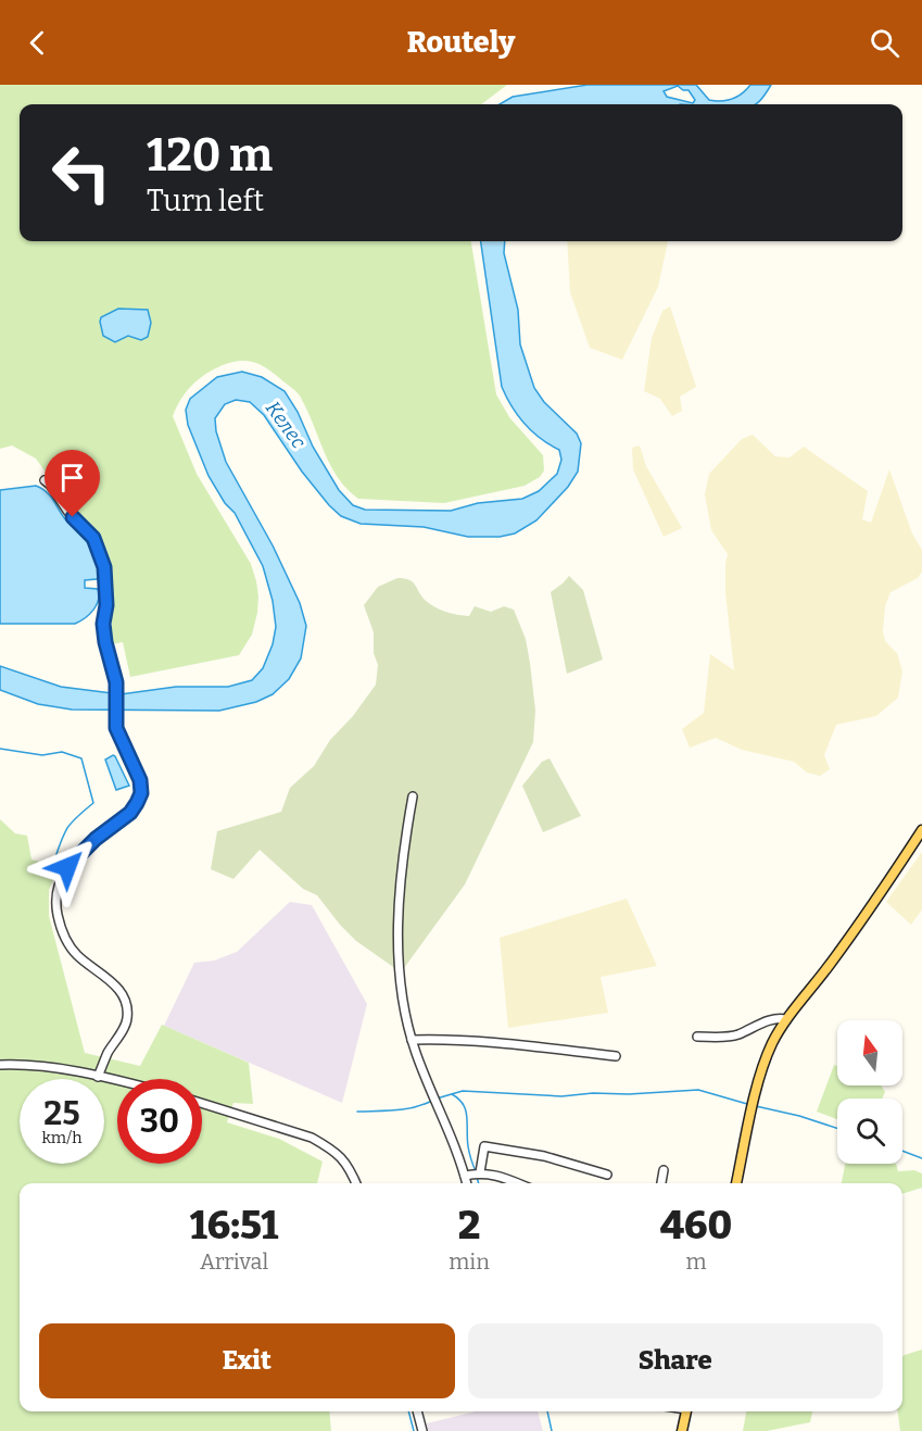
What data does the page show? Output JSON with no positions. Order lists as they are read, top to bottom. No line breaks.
{"water":["Келес"],"north":"top","page":{"header":"Routely","turn":["120 m","Turn left"],"speed":"25 km/h","limit":"30","eta":["16:51","Arrival","2","min","460","m"],"buttons":["Exit","Share"]}}
